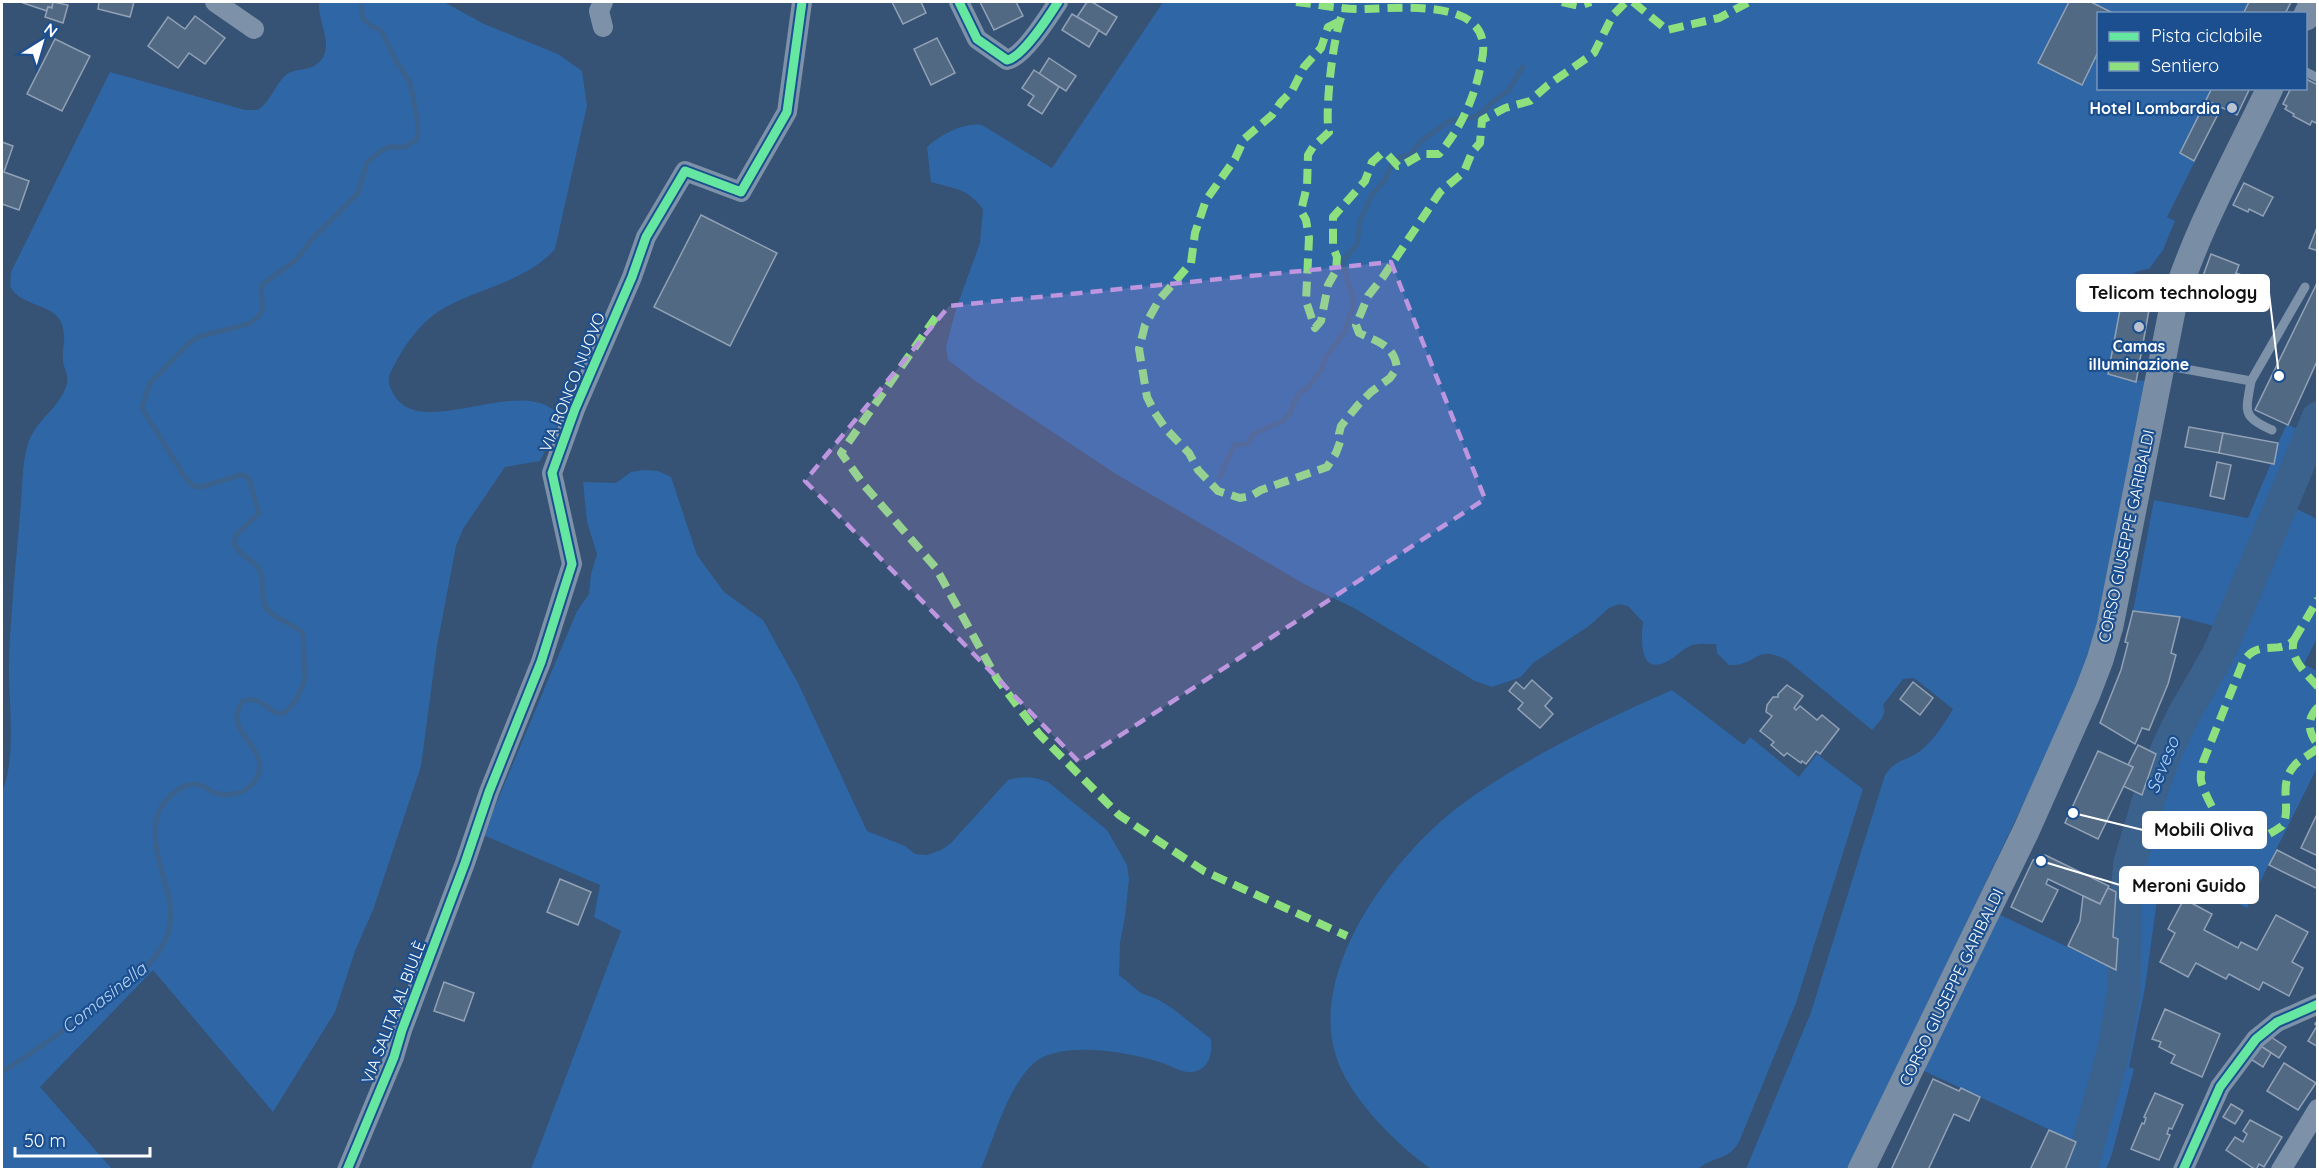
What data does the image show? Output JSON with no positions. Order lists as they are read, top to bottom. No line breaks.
{"streets":{"main road":["CORSO GIUSEPPE GARIBALDI"],"street":["VIA RONCO NUOVO","VIA SALITA AL BIULÈ"]},"crossings":[["VIA RONCO NUOVO","VIA SALITA AL BIULÈ"]],"water":["Seveso","Comasinella"],"places":["Hotel Lombardia","Camas illuminazione","Telicom technology","Mobili Oliva","Meroni Guido"],"legend":["Pista ciclabile","Sentiero"],"scale_bar":"50 m","north":"top right"}
